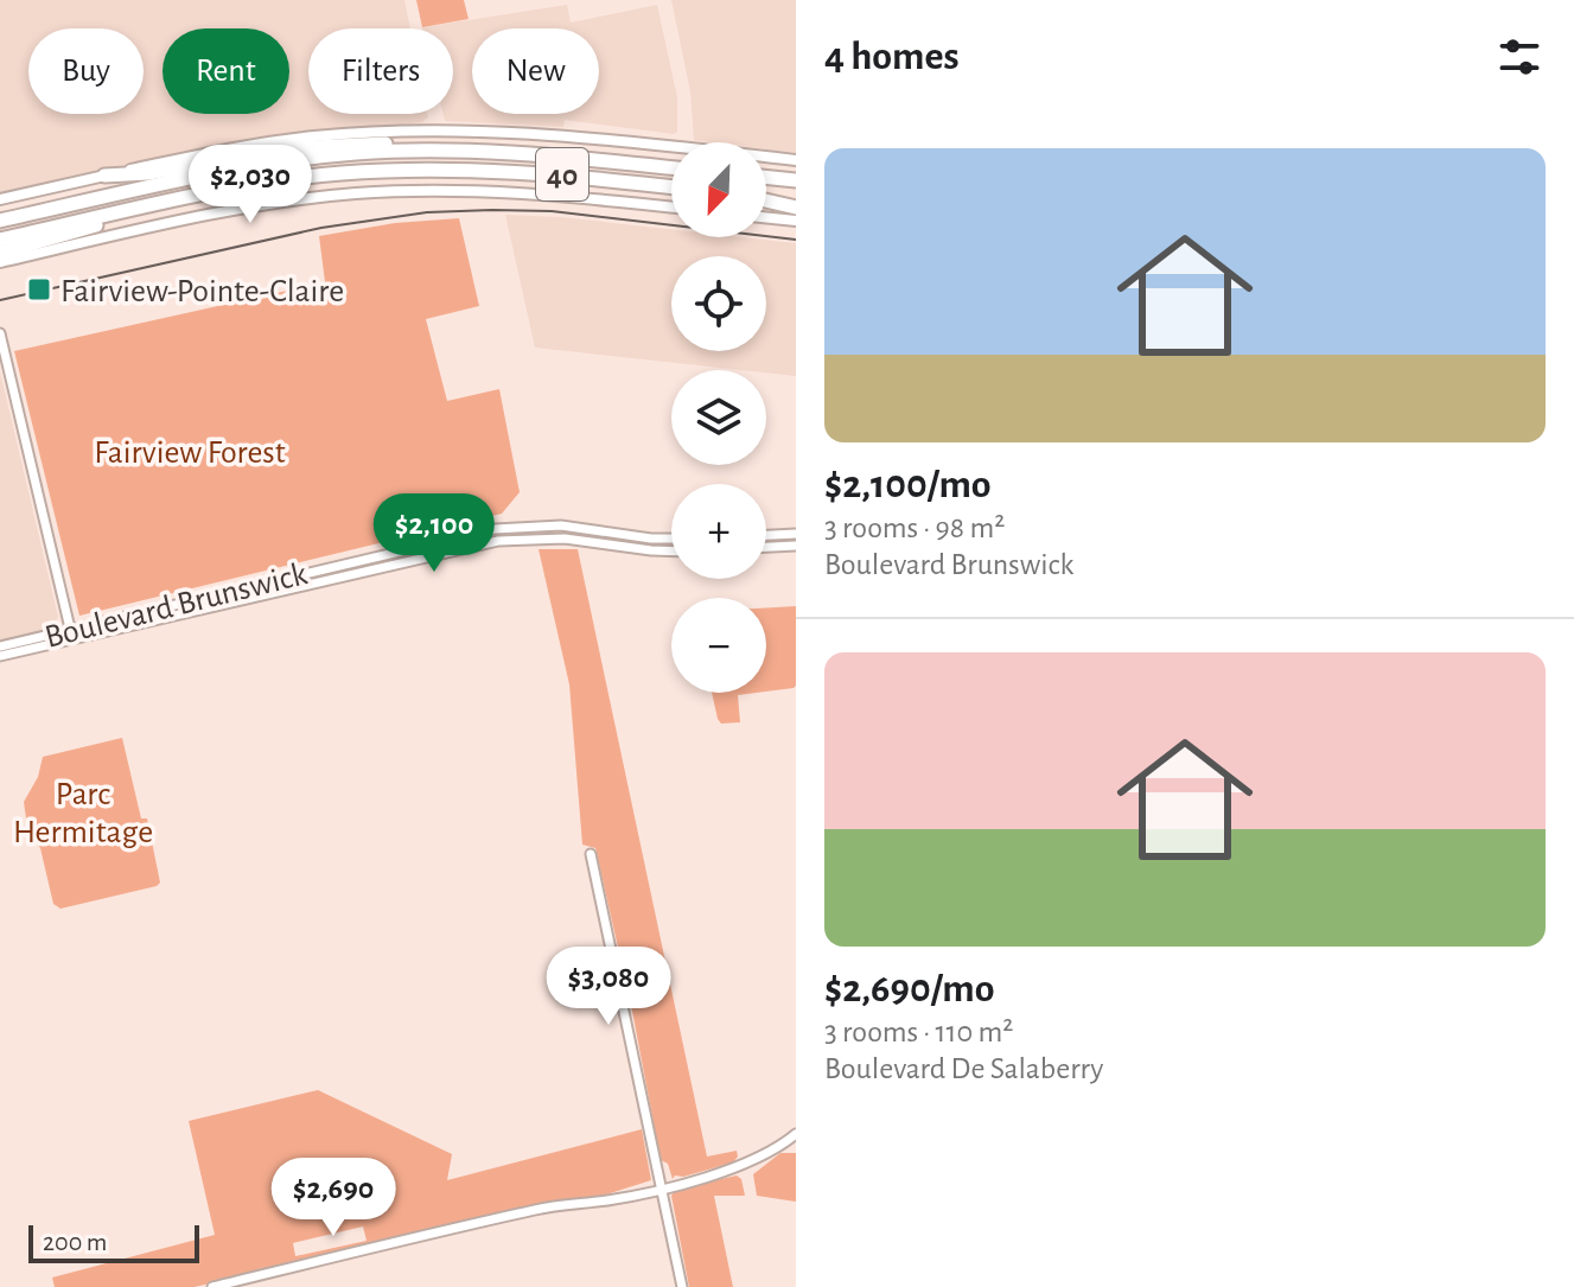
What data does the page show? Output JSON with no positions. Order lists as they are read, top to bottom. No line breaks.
{"streets":{"highway":["40"],"street":["Boulevard Brunswick"]},"parks":["Fairview Forest","Parc Hermitage"],"places":{"transit":["Fairview-Pointe-Claire"]},"scale_bar":"200 m","north":"bottom left","page":{"heading":"4 homes","chip":["Buy","Rent","Filters","New"],"list":[{"name":"$2,100/mo","note":"3 rooms · 98 m² · Boulevard Brunswick"},{"name":"$2,690/mo","note":"3 rooms · 110 m² · Boulevard De Salaberry"}],"map_buttons":["+","−"],"price":["$2,030","$2,100","$3,080","$2,690"],"scale":"200 m"}}
